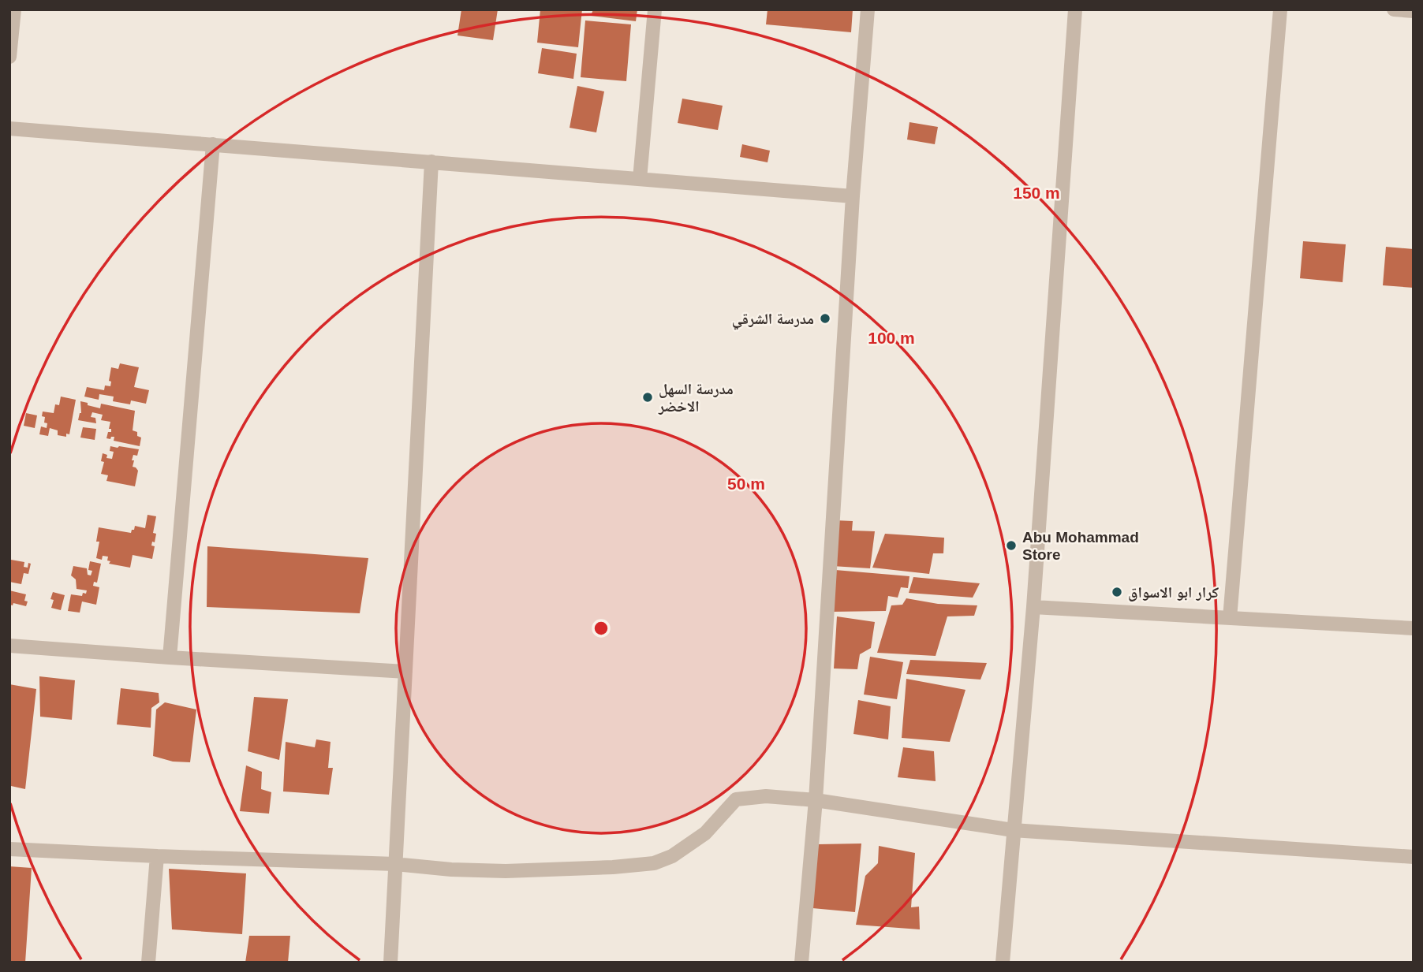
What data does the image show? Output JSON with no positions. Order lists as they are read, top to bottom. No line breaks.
{"places":["مدرسة الشرقي","مدرسة السهل الاخضر","Abu Mohammad Store","كرار ابو الاسواق"],"rings":["150 m","100 m","50 m"]}
